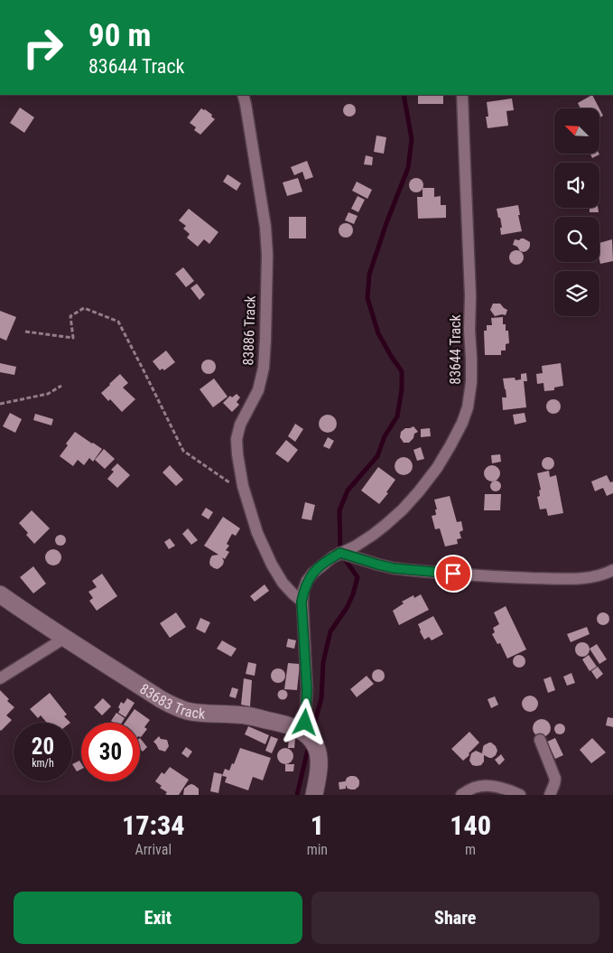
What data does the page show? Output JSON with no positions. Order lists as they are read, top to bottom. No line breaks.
{"streets":{"street":["83886 Track","83644 Track","83683 Track"]},"crossings":[["83886 Track","83644 Track"],["83644 Track","83683 Track"]],"north":"top left","page":{"turn":["90 m","83644 Track"],"speed":"20 km/h","limit":"30","eta":["17:34","Arrival","1","min","140","m"],"buttons":["Exit","Share"]}}
